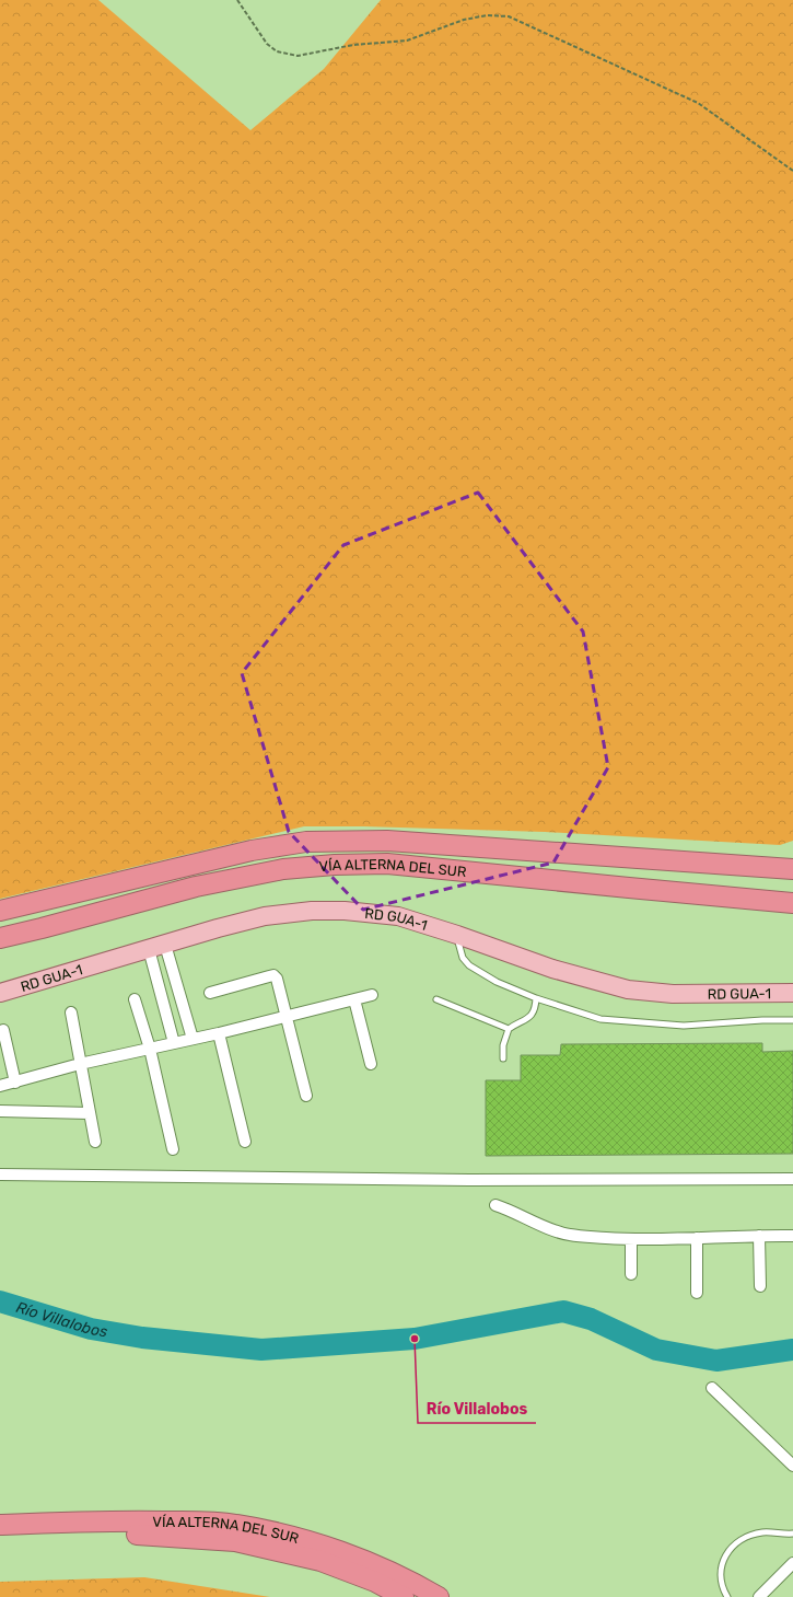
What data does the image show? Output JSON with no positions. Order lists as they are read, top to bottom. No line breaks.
{"streets":{"highway":["VÍA ALTERNA DEL SUR"],"main road":["RD GUA-1"]},"water":["Río Villalobos"],"places":["Río Villalobos"]}
